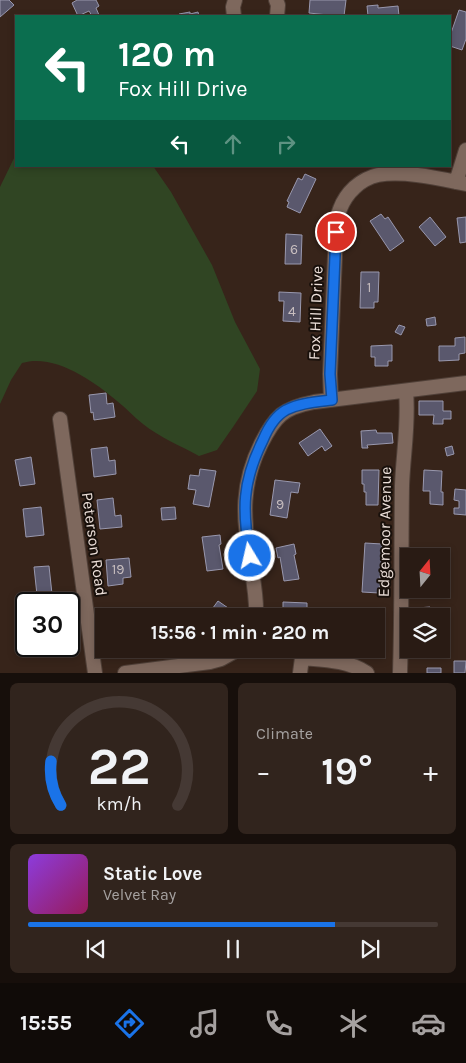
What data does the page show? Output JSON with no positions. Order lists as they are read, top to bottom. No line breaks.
{"streets":{"street":["Fox Hill Drive","Edgemoor Avenue","Peterson Road"]},"house_numbers":["6","1","4","9","19"],"north":"top","page":{"turn":["120 m","Fox Hill Drive"],"limit":"30","trip":"15:56 · 1 min · 220 m","tile":"Climate","heat":["−","19°","+"],"song":["Static Love","Velvet Ray"],"tabs":"15:55","gauge":["22","km/h"]}}
